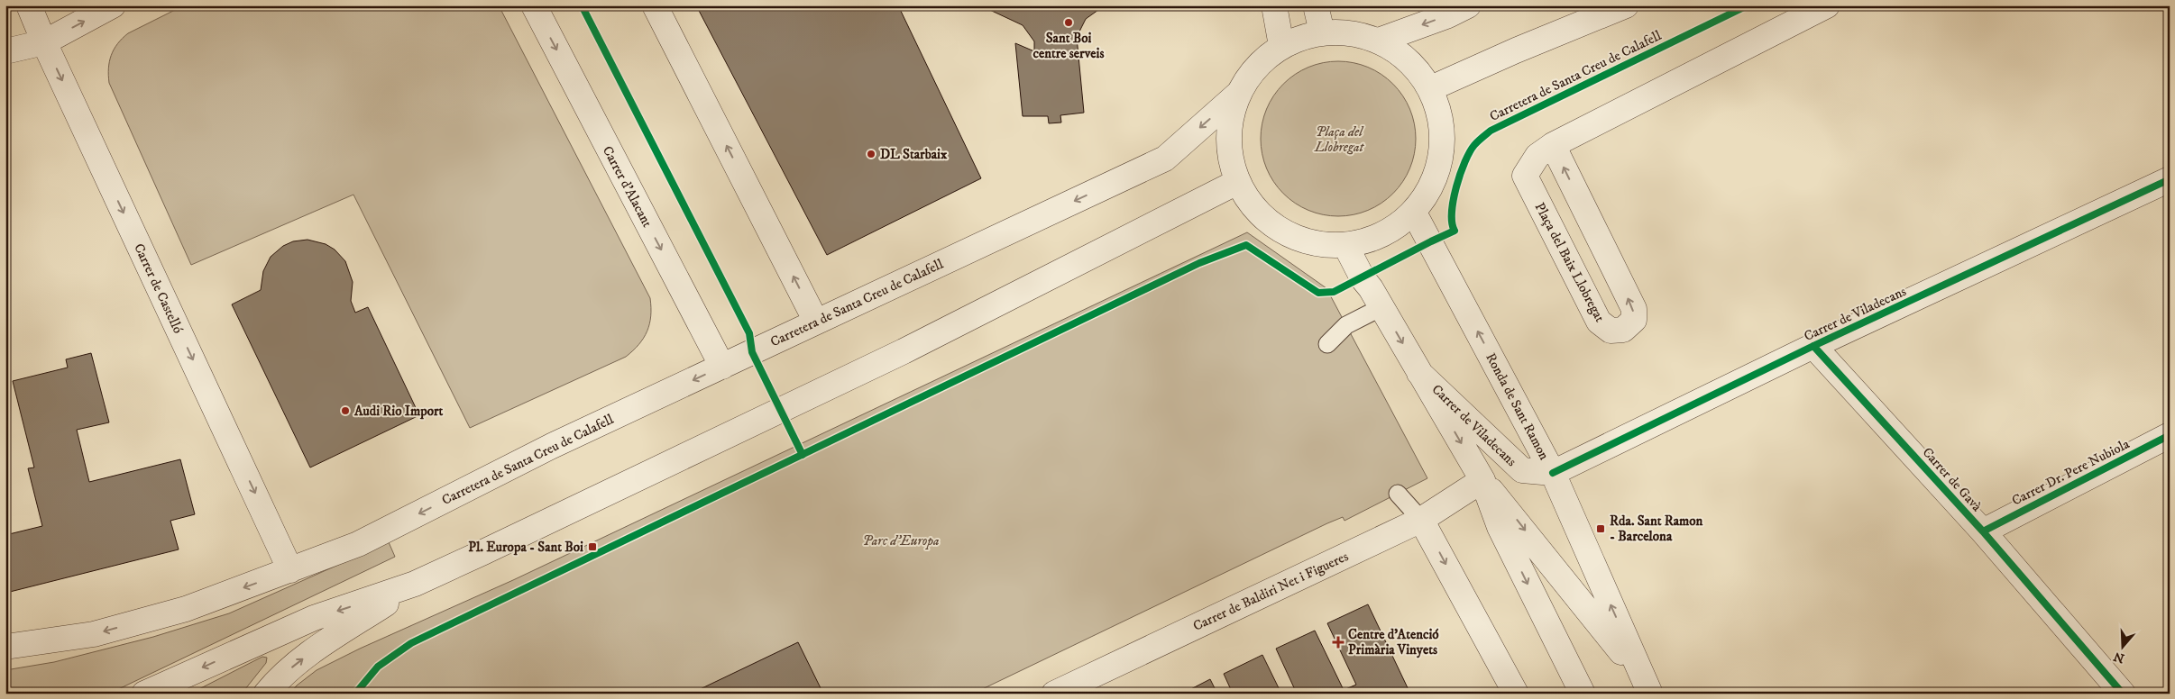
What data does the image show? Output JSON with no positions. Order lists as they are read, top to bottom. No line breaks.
{"streets":{"street":["Carretera de Santa Creu de Calafell","Carrer d'Alacant","Plaça del Baix Llobregat","Carrer de Castelló","Carrer de Viladecans","Ronda de Sant Ramon","Carrer Dr. Pere Nubiola","Carrer de Gavà","Carrer de Baldiri Net i Figueres"]},"crossings":[["Carretera de Santa Creu de Calafell","Carrer d'Alacant"],["Carretera de Santa Creu de Calafell","Carrer de Castelló"],["Carrer de Viladecans","Ronda de Sant Ramon"],["Carrer de Viladecans","Carrer de Gavà"],["Ronda de Sant Ramon","Carrer de Baldiri Net i Figueres"],["Carrer Dr. Pere Nubiola","Carrer de Gavà"]],"one_way":["Carrer de Castelló"],"parks":["Plaça del Llobregat","Parc d'Europa"],"places":{"other":["Sant Boi centre serveis","DL Starbaix","Audi Rio Import"],"transit":["Rda. Sant Ramon - Barcelona","Pl. Europa - Sant Boi"],"health":["Centre d'Atenció Primària Vinyets"]},"north":"bottom"}
